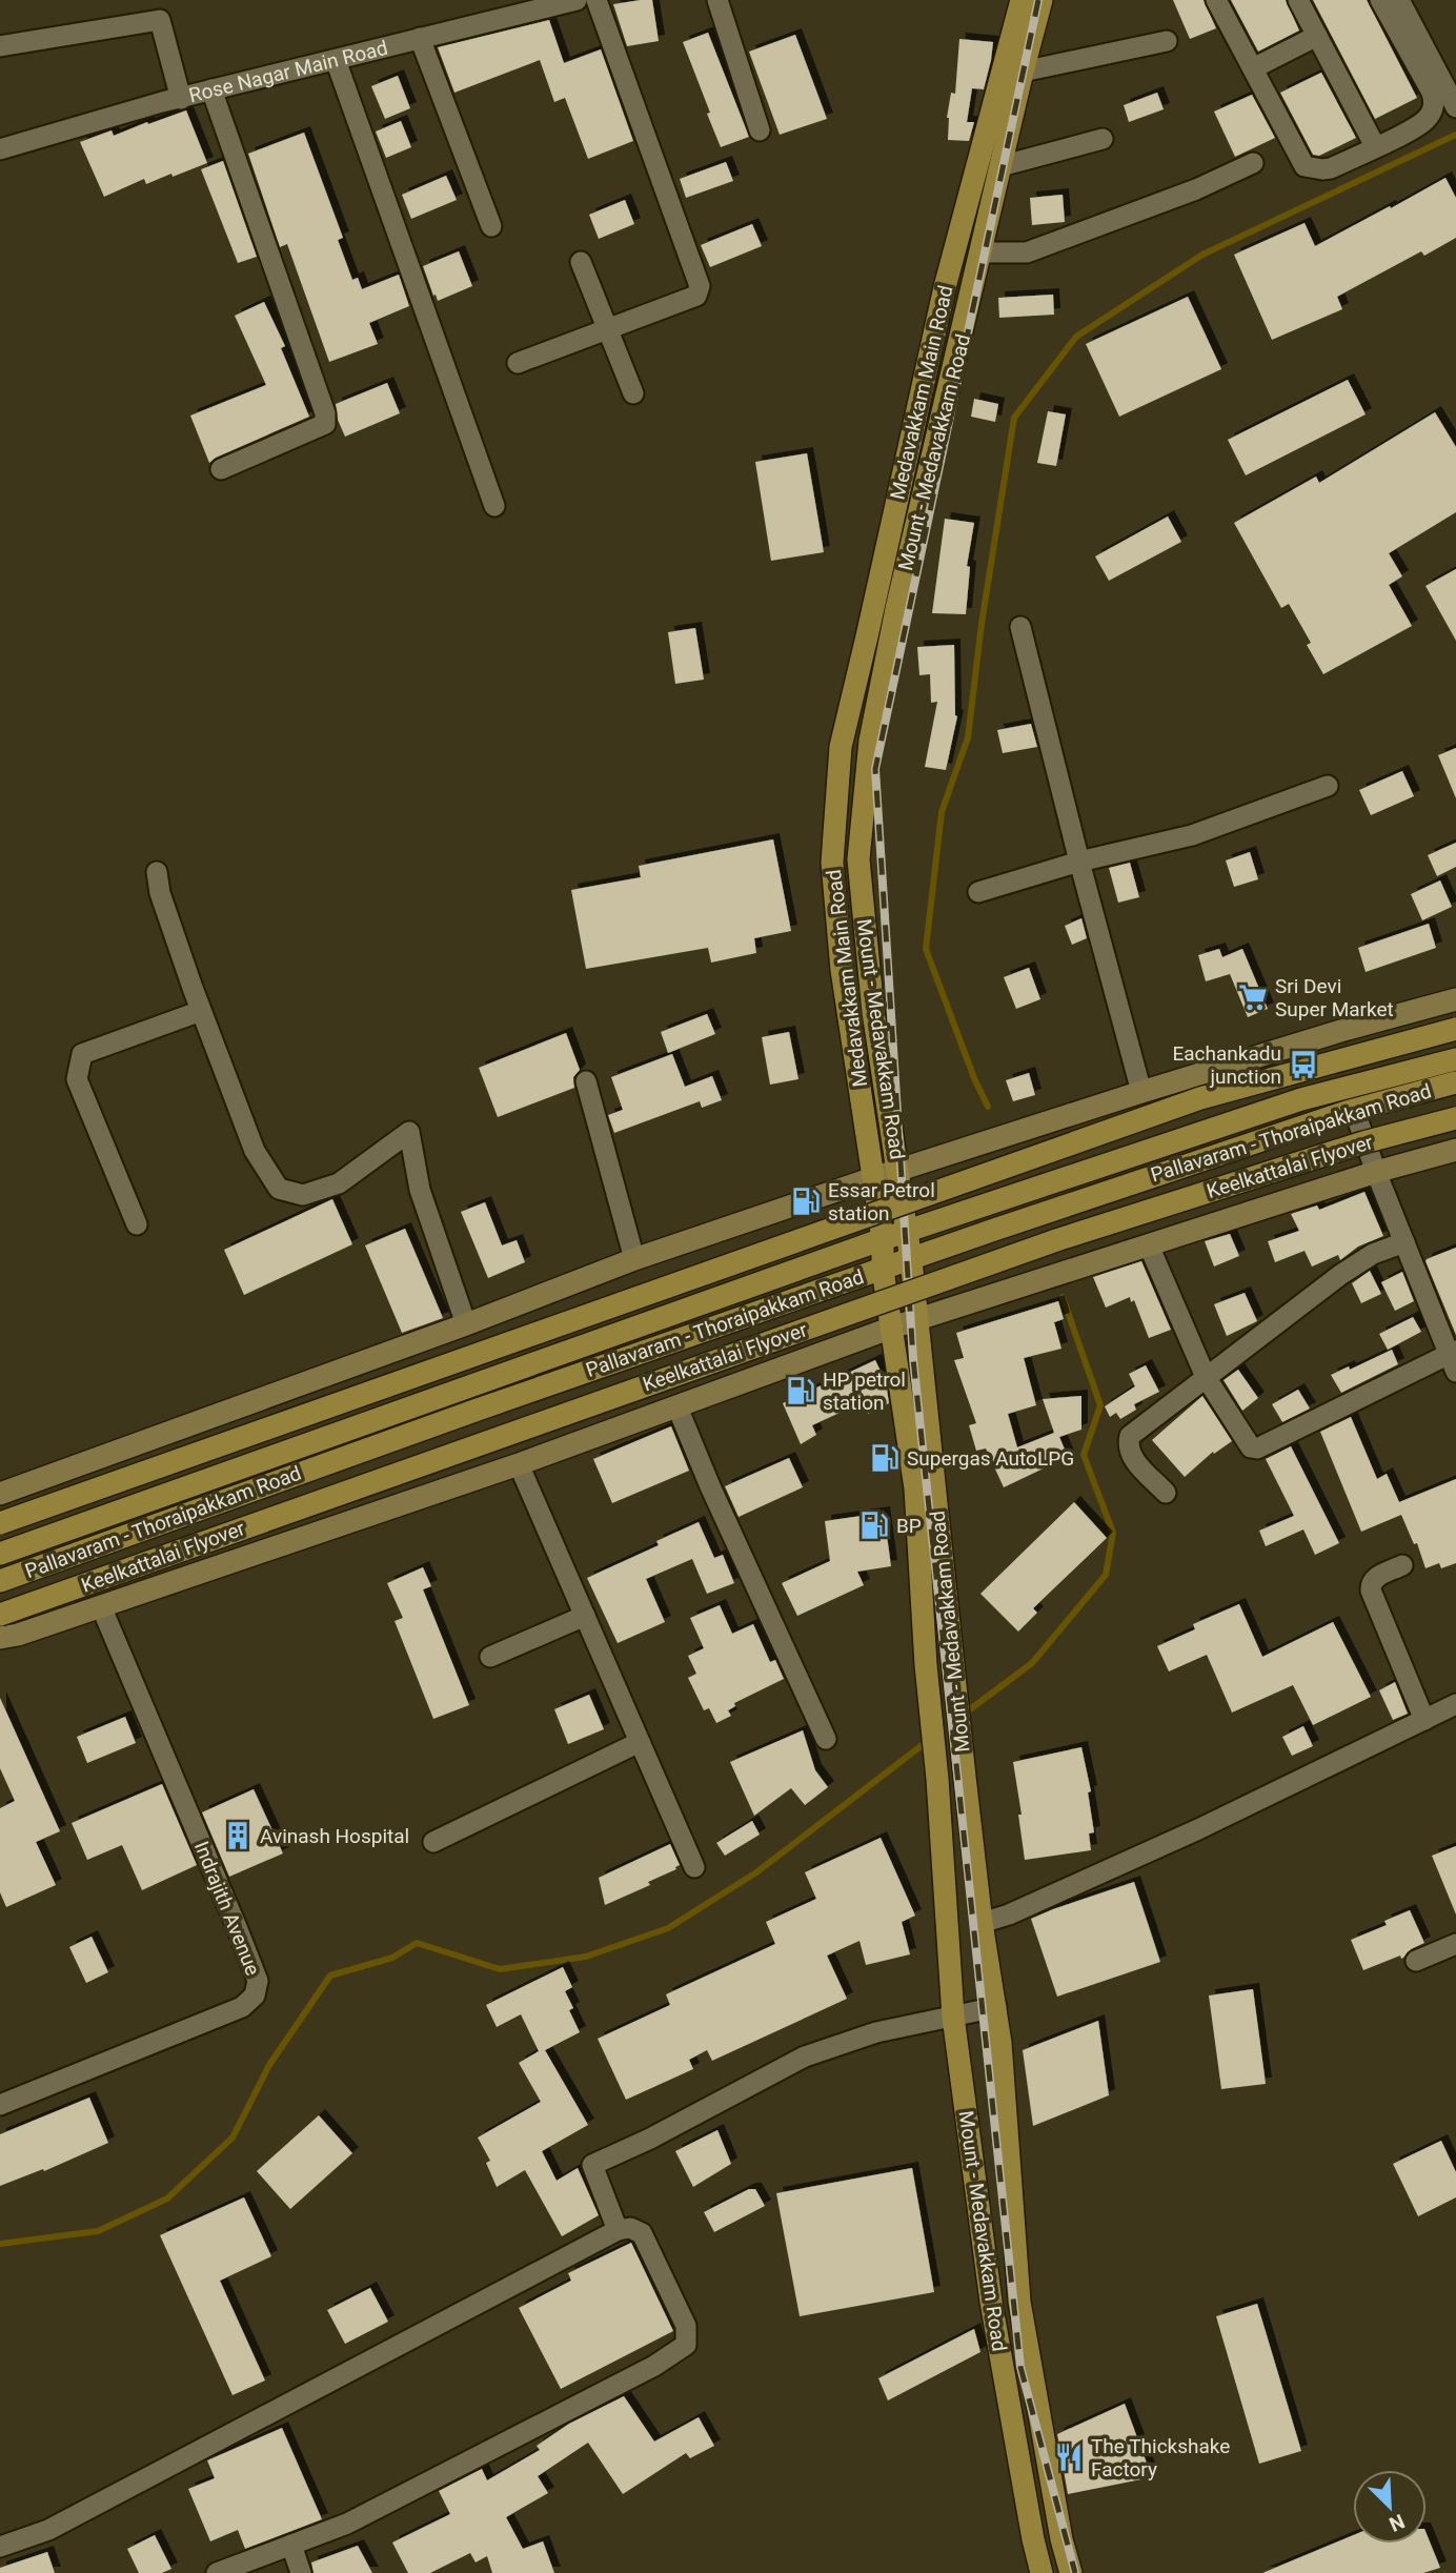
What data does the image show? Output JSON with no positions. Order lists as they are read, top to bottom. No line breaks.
{"streets":{"main road":["Medavakkam Main Road","Mount - Medavakkam Road","Pallavaram - Thoraipakkam Road","Keelkattalai Flyover"],"street":["Rose Nagar Main Road","Indrajith Avenue"]},"crossings":[["Medavakkam Main Road","Mount - Medavakkam Road"],["Medavakkam Main Road","Pallavaram - Thoraipakkam Road"],["Mount - Medavakkam Road","Pallavaram - Thoraipakkam Road"]],"places":{"supermarket":["Sri Devi Super Market"],"bus stop":["Eachankadu junction"],"fuel station":["Essar Petrol station","HP petrol station","Supergas AutoLPG","BP"],"building":["Avinash Hospital"],"restaurant":["The Thickshake Factory"]},"north":"bottom right"}
